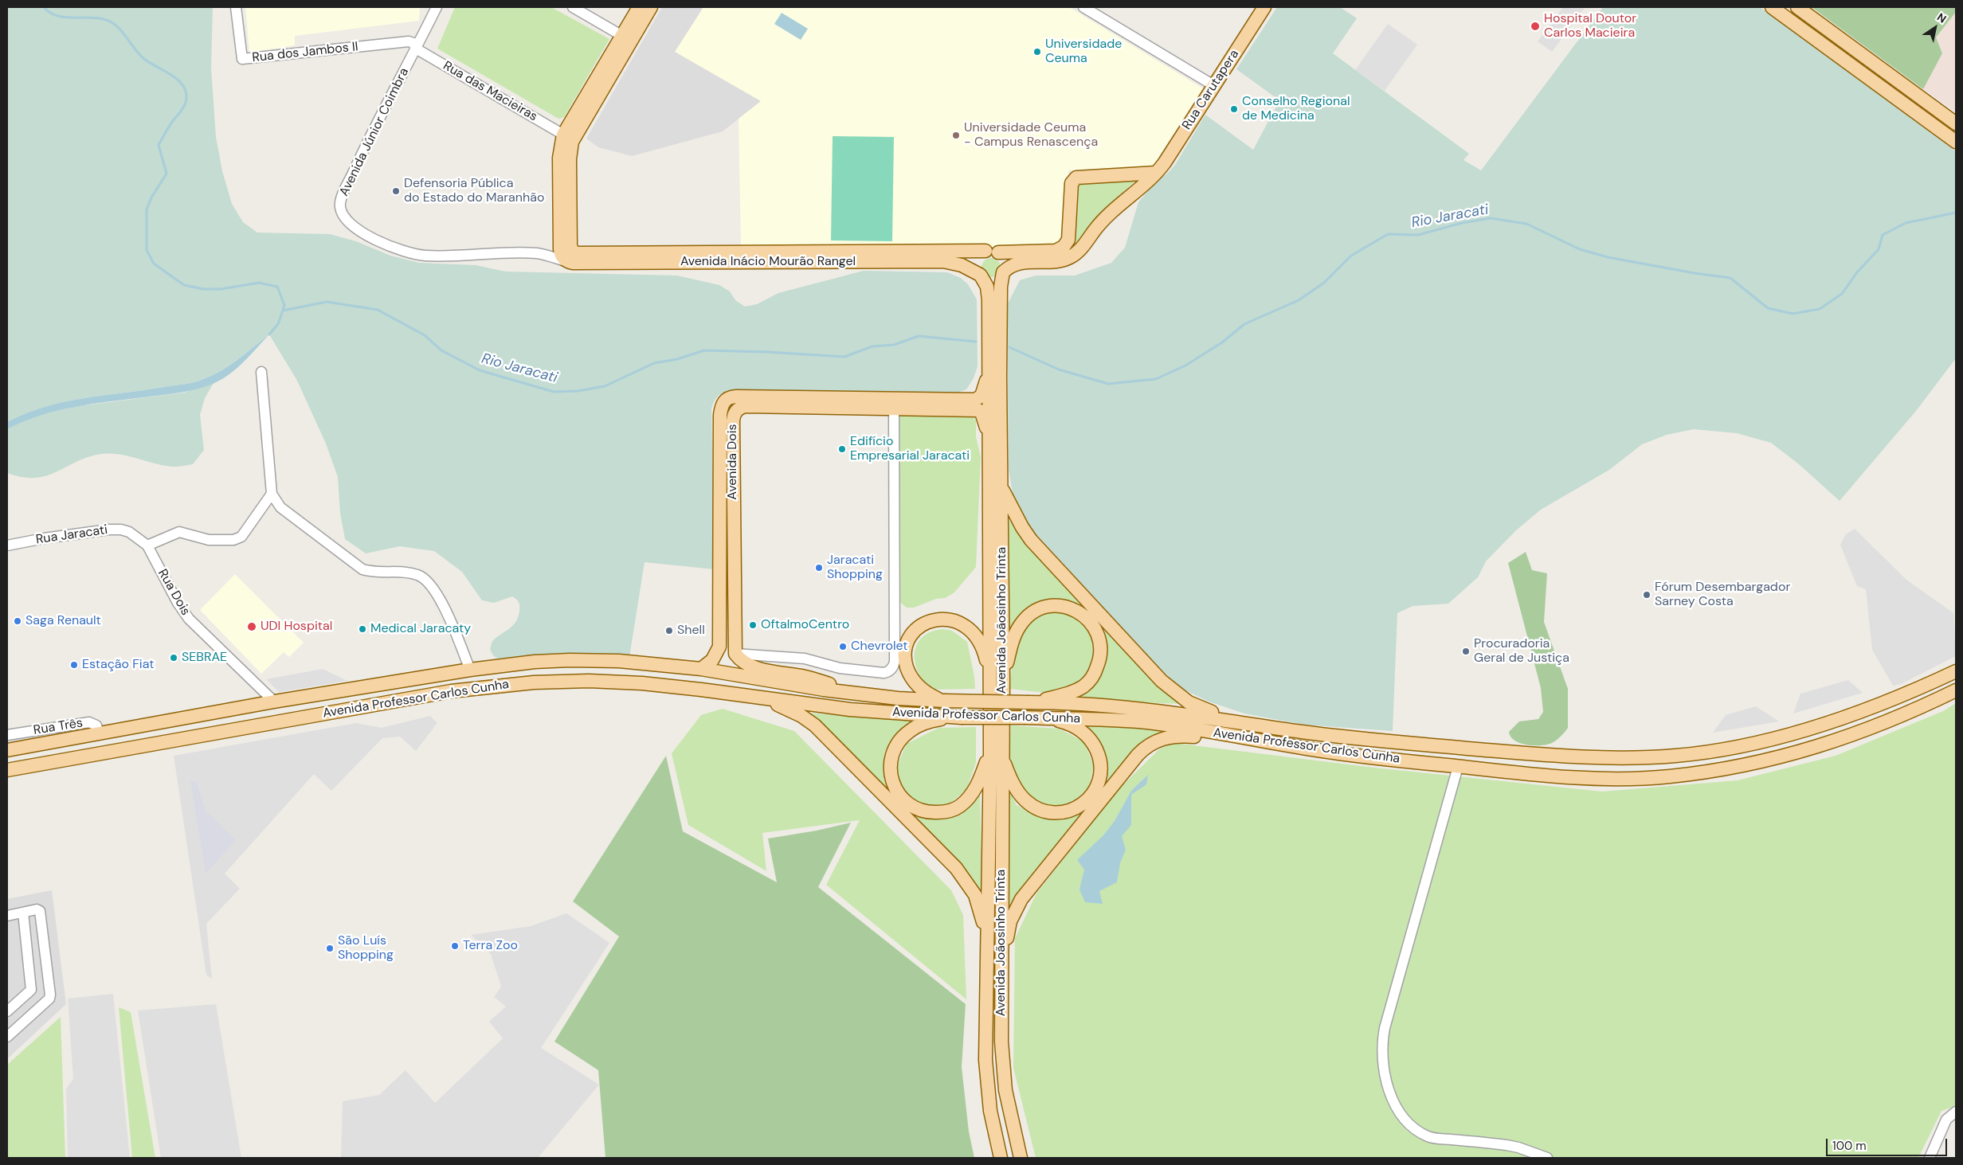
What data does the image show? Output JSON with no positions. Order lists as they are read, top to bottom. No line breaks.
{"streets":{"main road":["Rua Carutapera","Avenida Inácio Mourão Rangel","Avenida Dois","Avenida Joãosinho Trinta","Avenida Professor Carlos Cunha"],"street":["Rua dos Jambos II","Rua das Macieiras","Avenida Júnior Coimbra","Rua Jaracati","Rua Dois","Rua Três"]},"crossings":[["Rua dos Jambos II","Rua das Macieiras"],["Rua dos Jambos II","Avenida Júnior Coimbra"],["Rua Carutapera","Avenida Inácio Mourão Rangel"],["Rua das Macieiras","Avenida Júnior Coimbra"],["Avenida Júnior Coimbra","Avenida Inácio Mourão Rangel"],["Avenida Inácio Mourão Rangel","Avenida Joãosinho Trinta"],["Avenida Dois","Avenida Joãosinho Trinta"],["Avenida Dois","Avenida Professor Carlos Cunha"],["Rua Jaracati","Rua Dois"],["Rua Dois","Avenida Professor Carlos Cunha"],["Avenida Professor Carlos Cunha","Rua Três"]],"water":["Rio Jaracati"],"places":["Hospital Doutor Carlos Macieira","Universidade Ceuma","Conselho Regional de Medicina","Universidade Ceuma - Campus Renascença","Defensoria Pública do Estado do Maranhão","Edifício Empresarial Jaracati","Jaracati Shopping","Fórum Desembargador Sarney Costa","Saga Renault","OftalmoCentro","UDI Hospital","Medical Jaracaty","Shell","Chevrolet","Procuradoria Geral de Justiça","SEBRAE","Estação Fiat","Terra Zoo","São Luís Shopping"],"scale_bar":"100 m","north":"top right"}
